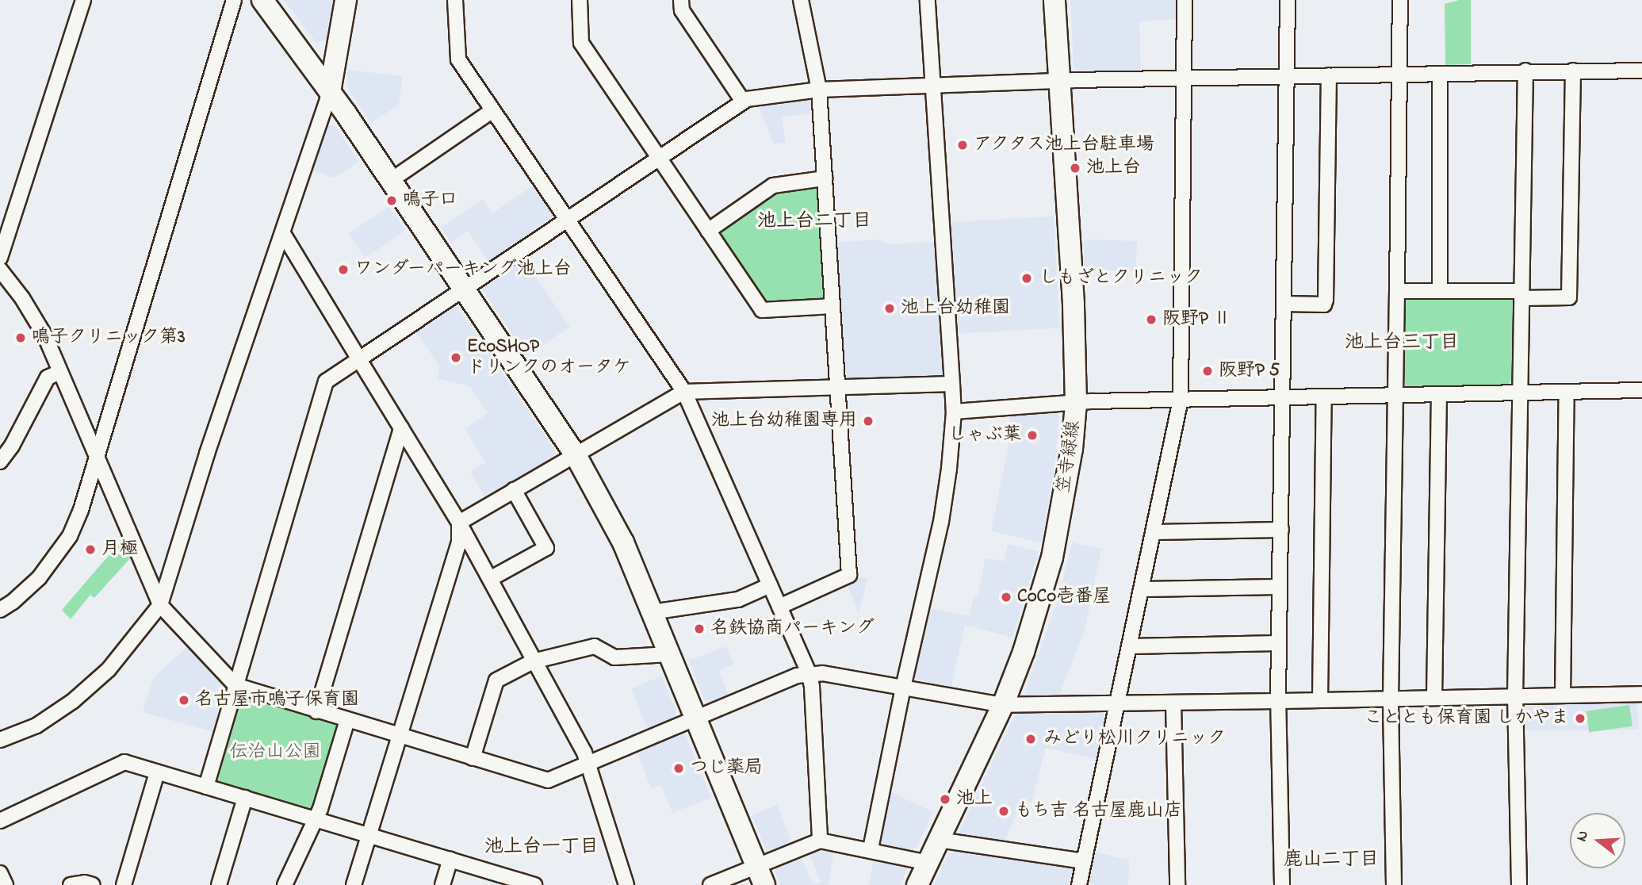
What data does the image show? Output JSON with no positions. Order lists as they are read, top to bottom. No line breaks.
{"streets":{"street":["笠寺緑線"]},"districts":["池上台二丁目","池上台三丁目","池上台一丁目","鹿山二丁目"],"parks":["伝治山公園"],"places":["アクタス池上台駐車場","池上台","鳴子口","ワンダーパーキング池上台","しもざとクリニック","池上台幼稚園","阪野P Ⅱ","鳴子クリニック第3","EcoSHOP ドリンクのオータケ","阪野P 5","池上台幼稚園専用","しゃぶ葉","月極","CoCo壱番屋","名鉄協商パーキング","名古屋市鳴子保育園","こととも保育園 しかやま","みどり松川クリニック","つじ薬局","池上","もち吉 名古屋鹿山店"],"north":"left"}
